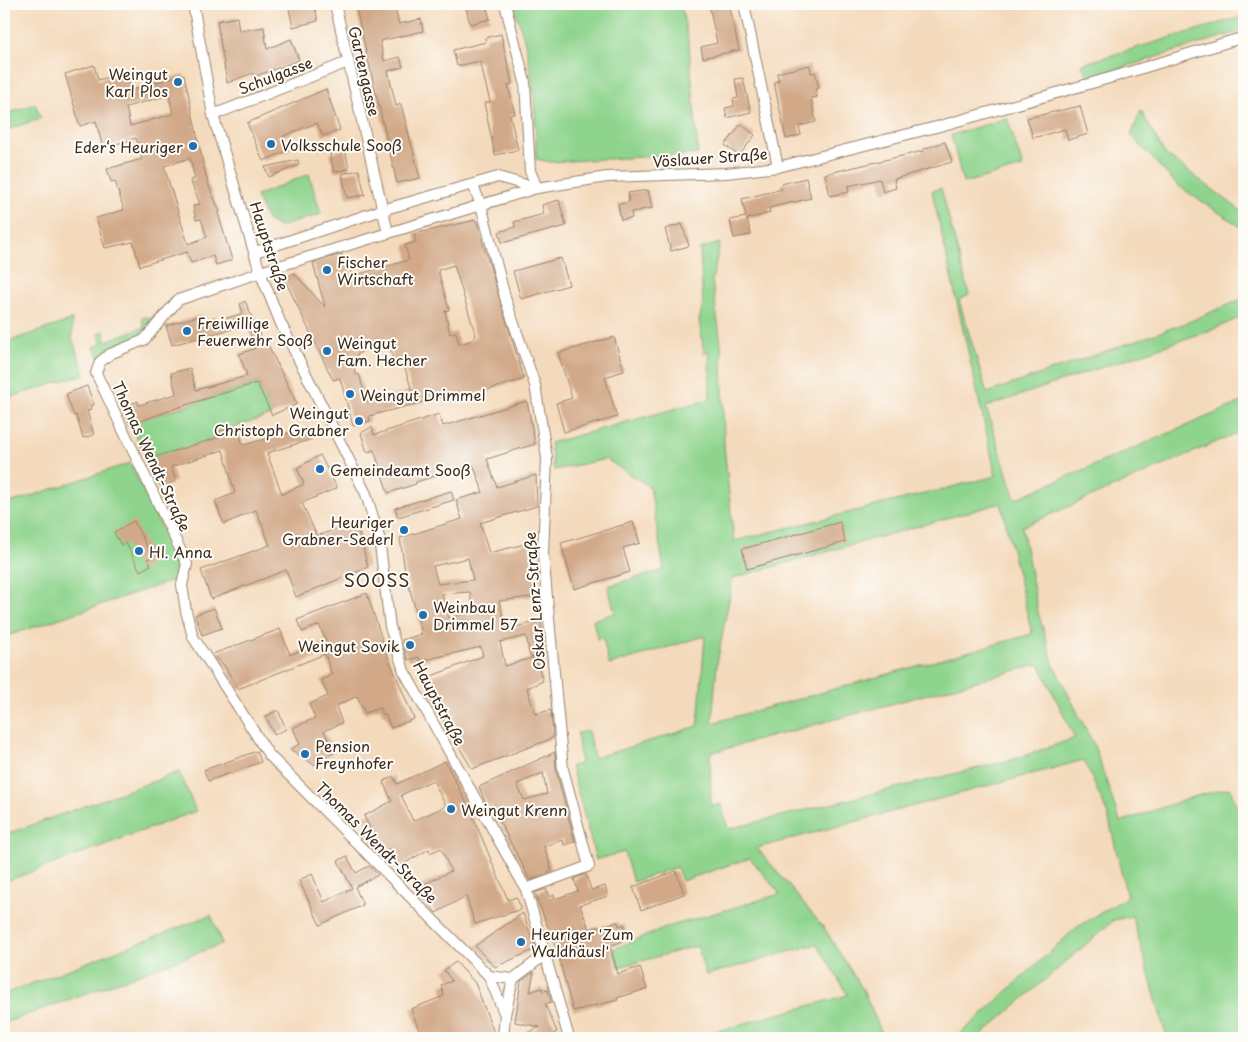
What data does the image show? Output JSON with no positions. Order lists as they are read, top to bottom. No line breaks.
{"streets":{"street":["Gartengasse","Schulgasse","Vöslauer Straße","Hauptstraße","Thomas Wendt-Straße","Oskar Lenz-Straße"]},"crossings":[["Gartengasse","Schulgasse"],["Gartengasse","Vöslauer Straße"],["Schulgasse","Hauptstraße"],["Vöslauer Straße","Hauptstraße"],["Vöslauer Straße","Thomas Wendt-Straße"],["Vöslauer Straße","Oskar Lenz-Straße"],["Hauptstraße","Oskar Lenz-Straße"]],"districts":["SOOSS"],"places":["Weingut Karl Plos","Volksschule Sooß","Eder‘s Heuriger","Fischer Wirtschaft","Freiwillige Feuerwehr Sooß","Weingut Fam. Hecher","Weingut Drimmel","Weingut Christoph Grabner","Gemeindeamt Sooß","Heuriger Grabner-Sederl","Hl. Anna","Weinbau Drimmel 57","Weingut Sovik","Pension Freynhofer","Weingut Krenn","Heuriger 'Zum Waldhäusl'"]}
